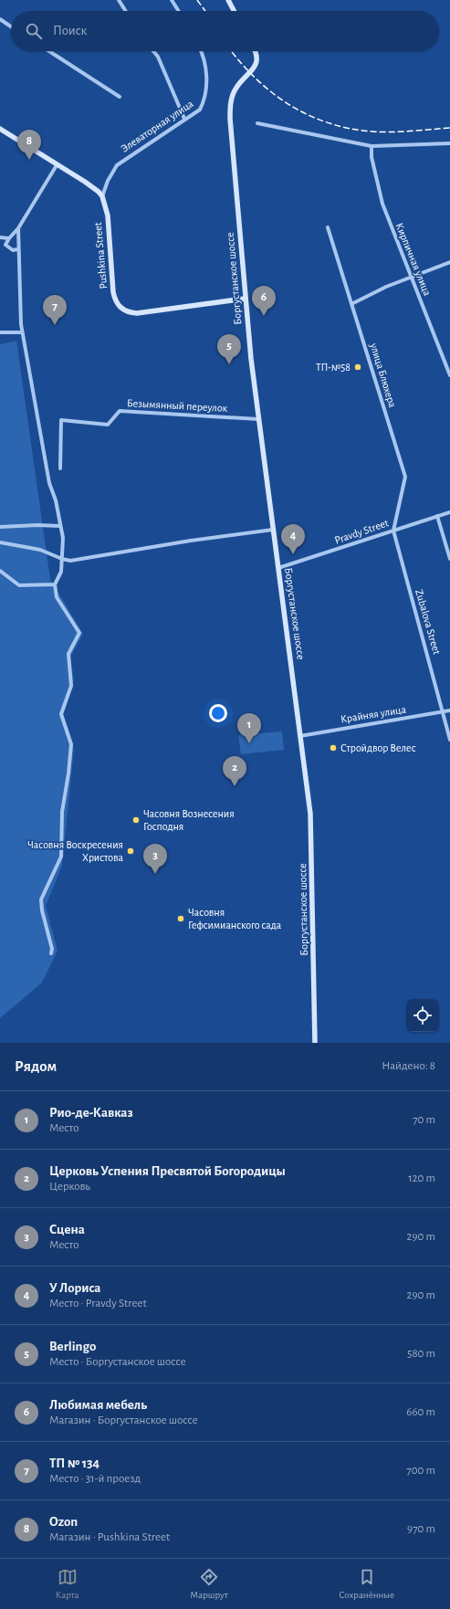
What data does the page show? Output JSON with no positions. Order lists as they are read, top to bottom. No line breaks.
{"streets":{"street":["Элеваторная улица","Pushkina Street","Кирпичная улица","Боргустанское шоссе","улица Блюхера","Безымянный переулок","Pravdy Street","Zubalova Street","Крайняя улица"]},"crossings":[["Элеваторная улица","Pushkina Street"],["Pushkina Street","Боргустанское шоссе"],["Боргустанское шоссе","Безымянный переулок"],["Боргустанское шоссе","Pravdy Street"],["Боргустанское шоссе","Крайняя улица"],["улица Блюхера","Pravdy Street"],["улица Блюхера","Zubalova Street"],["Pravdy Street","Zubalova Street"],["Zubalova Street","Крайняя улица"]],"places":["ТП-№58","Стройдвор Велес","Часовня Вознесения Господня","Часовня Воскресения Христова","Часовня Гефсимианского сада"],"page":{"search":"Поиск","pins":["8","6","7","5","4","1","2","3"],"heading":["Рядом","Найдено: 8"],"list":[{"mark":"1","name":"Рио-де-Кавказ","note":"Место","value":"70 m"},{"mark":"2","name":"Церковь Успения Пресвятой Богородицы","note":"Церковь","value":"120 m"},{"mark":"3","name":"Сцена","note":"Место","value":"290 m"},{"mark":"4","name":"У Лориса","note":"Место · Pravdy Street","value":"290 m"},{"mark":"5","name":"Berlingo","note":"Место · Боргустанское шоссе","value":"580 m"},{"mark":"6","name":"Любимая мебель","note":"Магазин · Боргустанское шоссе","value":"660 m"},{"mark":"7","name":"ТП № 134","note":"Место · 31-й проезд","value":"700 m"},{"mark":"8","name":"Ozon","note":"Магазин · Pushkina Street","value":"970 m"}],"nav":["Карта","Маршрут","Сохранённые"]}}
